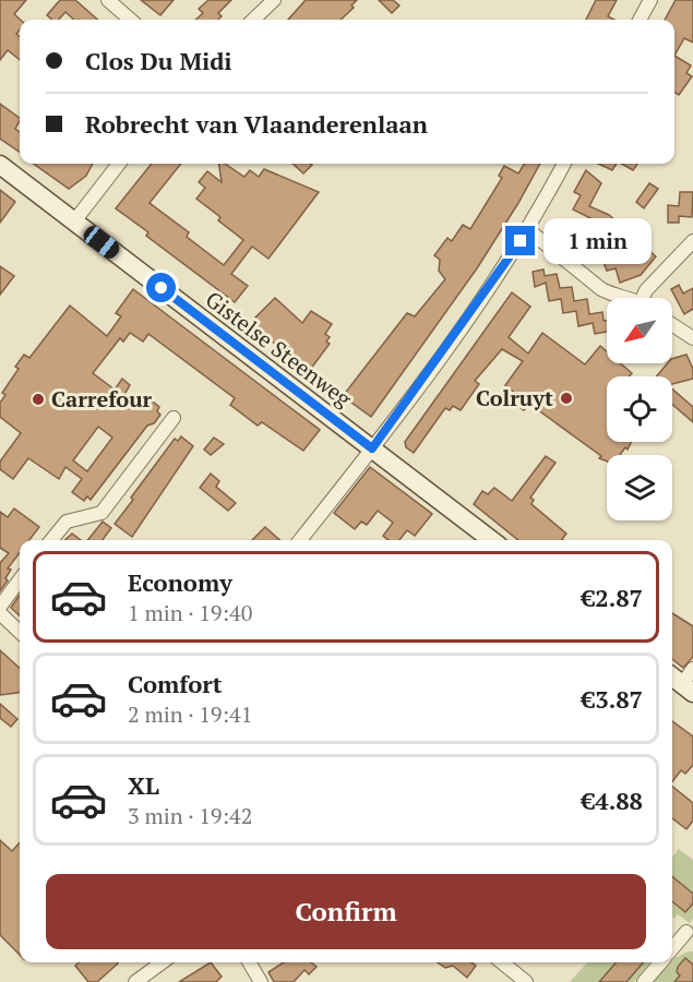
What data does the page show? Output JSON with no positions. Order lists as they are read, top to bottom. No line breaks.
{"streets":{"main road":["Gistelse Steenweg"]},"places":["Colruyt","Carrefour"],"north":"bottom left","page":{"banner":["Clos Du Midi","Robrecht van Vlaanderenlaan"],"bubble":"1 min","list":[{"name":"Economy","note":"1 min · 19:40","value":"€2.87"},{"name":"Comfort","note":"2 min · 19:41","value":"€3.87"},{"name":"XL","note":"3 min · 19:42","value":"€4.88"}],"buttons":"Confirm"}}
